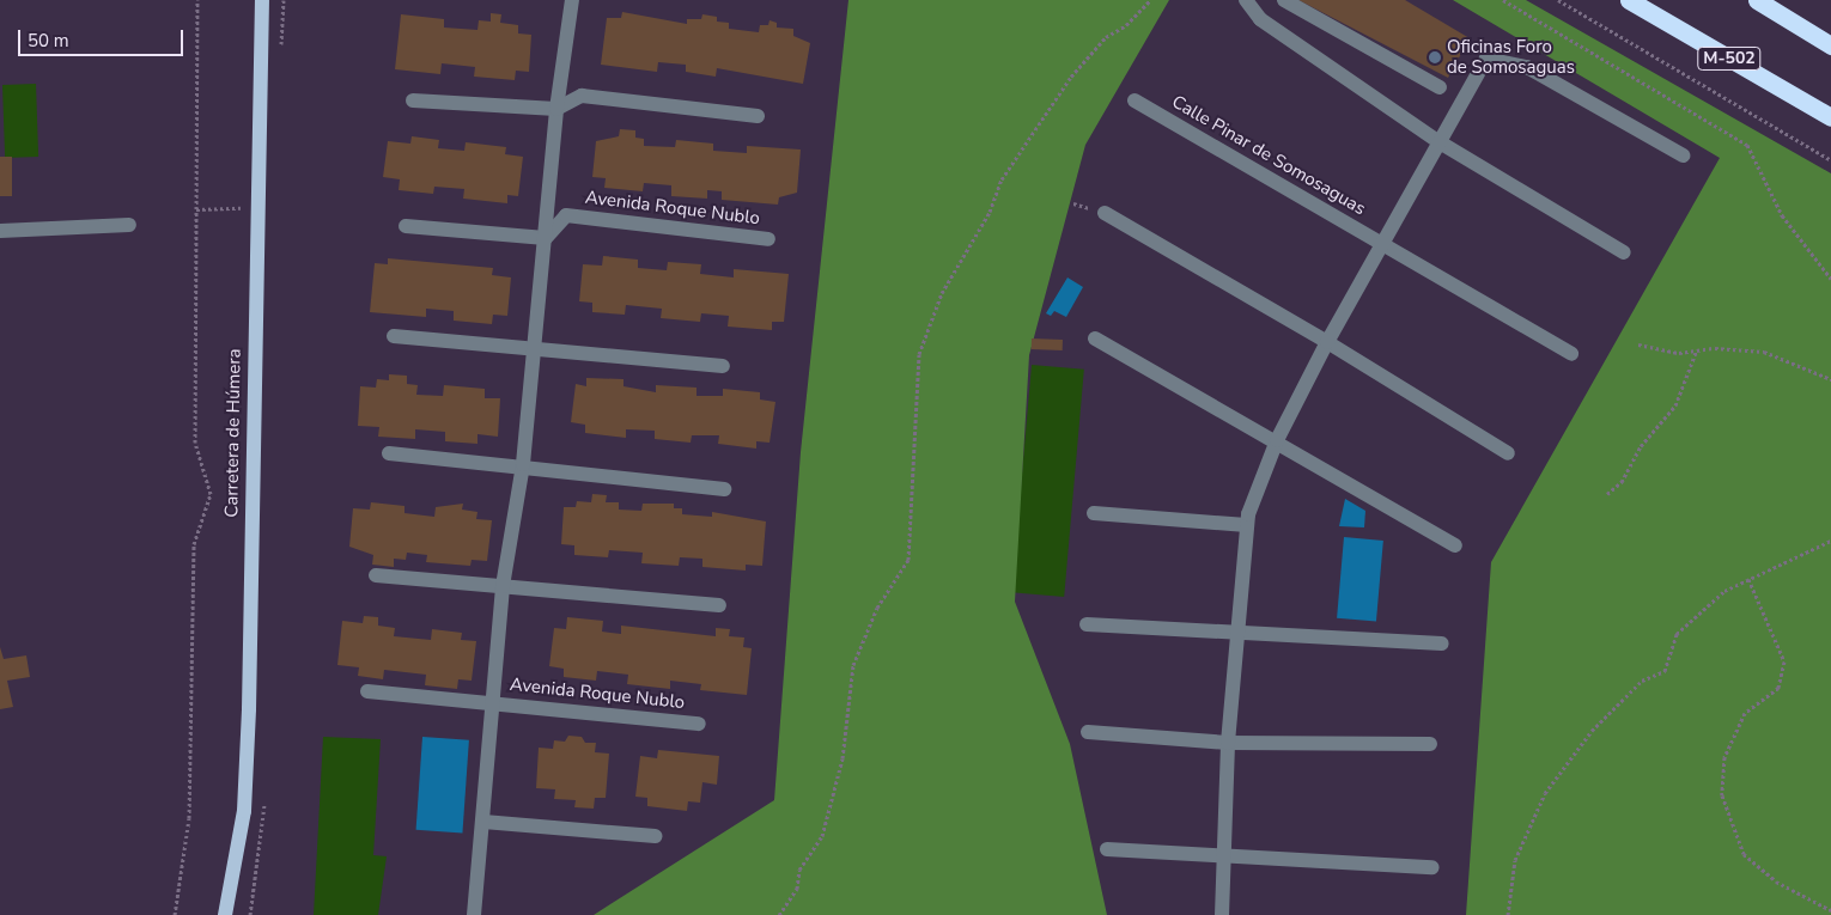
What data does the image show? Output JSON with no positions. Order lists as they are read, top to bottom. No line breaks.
{"streets":{"highway":["M-502"],"main road":["Carretera de Húmera"],"street":["Calle Pinar de Somosaguas","Avenida Roque Nublo"]},"places":["Oficinas Foro de Somosaguas"],"scale_bar":"50 m"}
